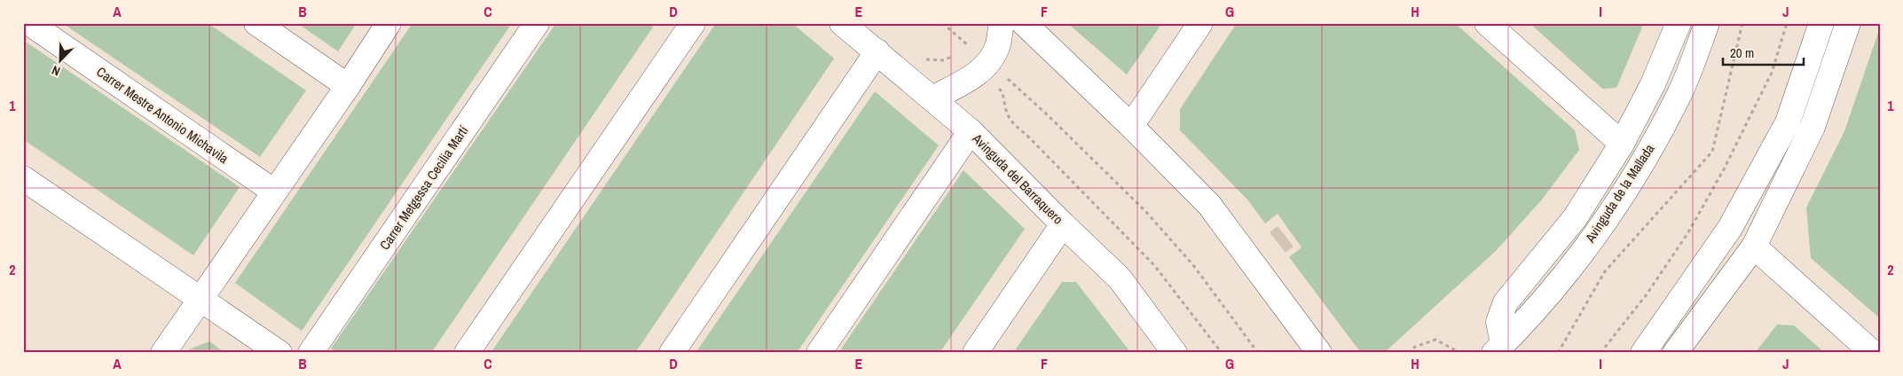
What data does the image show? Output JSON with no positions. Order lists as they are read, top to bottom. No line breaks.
{"streets":{"street":["Carrer Mestre Antonio Michavila","Avinguda del Barraquero","Carrer Metgessa Cecilia Martí","Avinguda de la Mallada"]},"scale_bar":"20 m","north":"bottom left","grid":{"columns":["A","B","C","D","E","F","G","H","I","J"],"rows":["1","2"]}}
